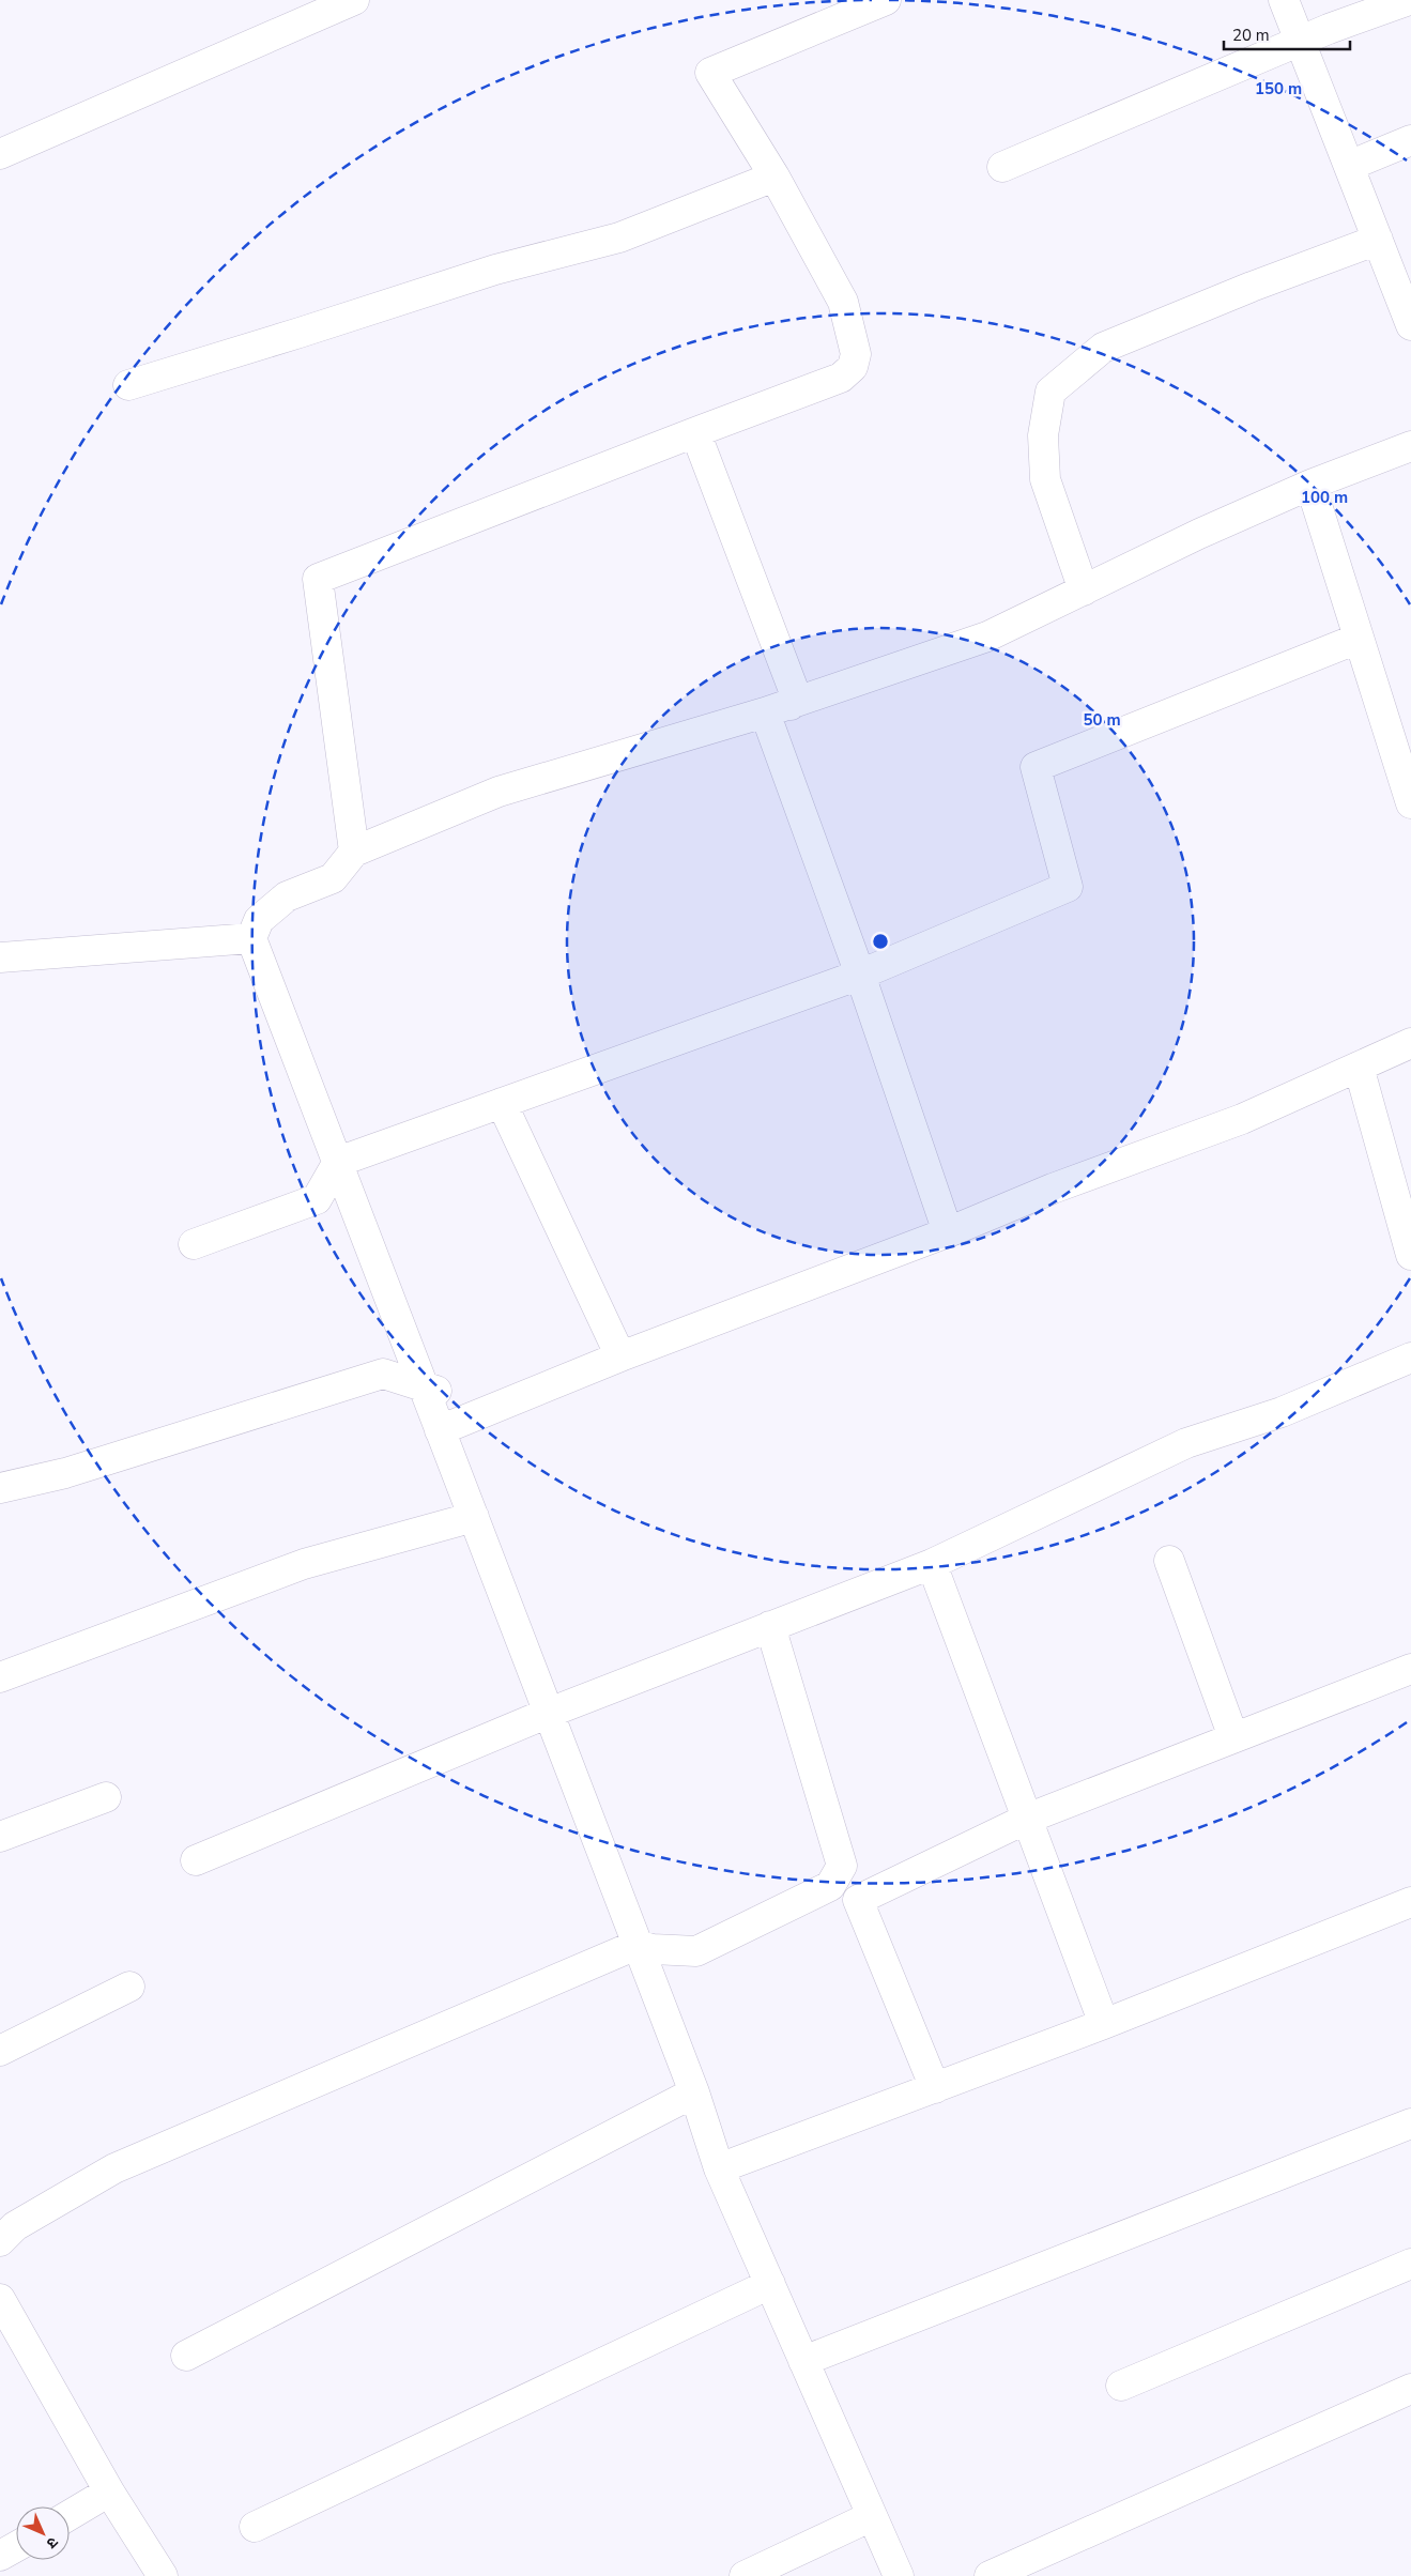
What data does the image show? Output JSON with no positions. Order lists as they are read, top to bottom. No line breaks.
{"scale_bar":"20 m","north":"bottom right","rings":["150 m","100 m","50 m"]}
